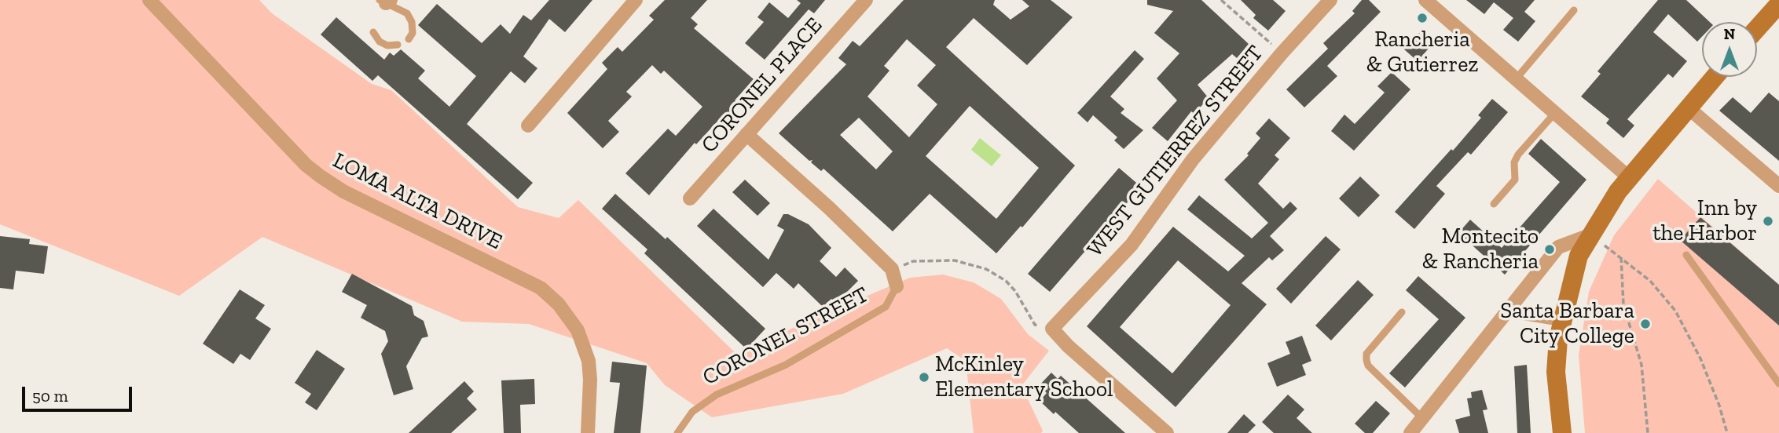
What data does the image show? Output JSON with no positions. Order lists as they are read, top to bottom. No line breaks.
{"streets":{"street":["CORONEL PLACE","WEST GUTIERREZ STREET","LOMA ALTA DRIVE","CORONEL STREET"]},"crossings":[["CORONEL PLACE","CORONEL STREET"]],"places":["Rancheria & Gutierrez","Inn by the Harbor","Montecito & Rancheria","Santa Barbara City College","McKinley Elementary School"],"scale_bar":"50 m","north":"top"}
